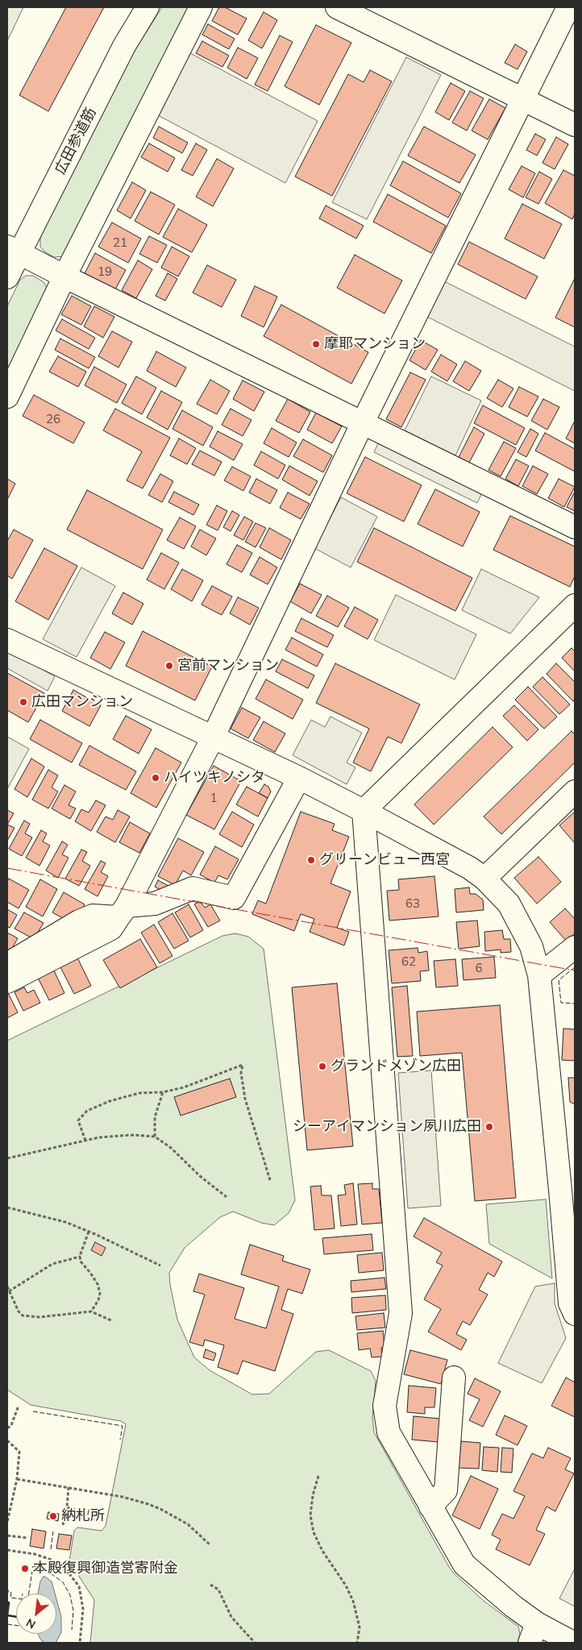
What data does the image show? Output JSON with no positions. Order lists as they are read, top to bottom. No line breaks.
{"streets":{"street":["広田参道筋"]},"places":["摩耶マンション","宮前マンション","広田マンション","ハイツキノシタ","グリーンビュー西宮","グランドメゾン広田","シーアイマンション夙川広田","納札所","本殿復興御造営寄附金"],"house_numbers":["21","19","26","1","63","62","6"],"north":"bottom left"}
